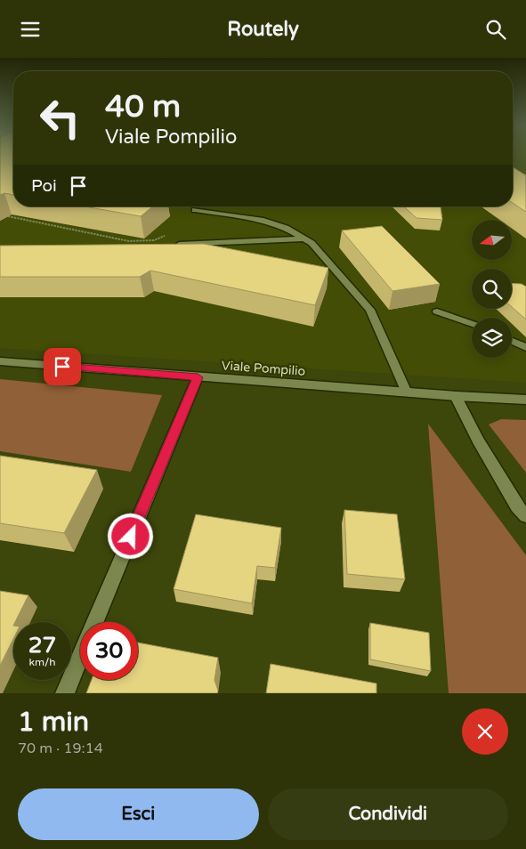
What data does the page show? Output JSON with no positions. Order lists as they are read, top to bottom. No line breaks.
{"streets":{"street":["Viale Pompilio"]},"north":"left","page":{"header":"Routely","turn":["40 m","Viale Pompilio"],"then":"Poi","speed":"27 km/h","limit":"30","heading":["1 min","70 m · 19:14"],"buttons":["Esci","Condividi"]}}
